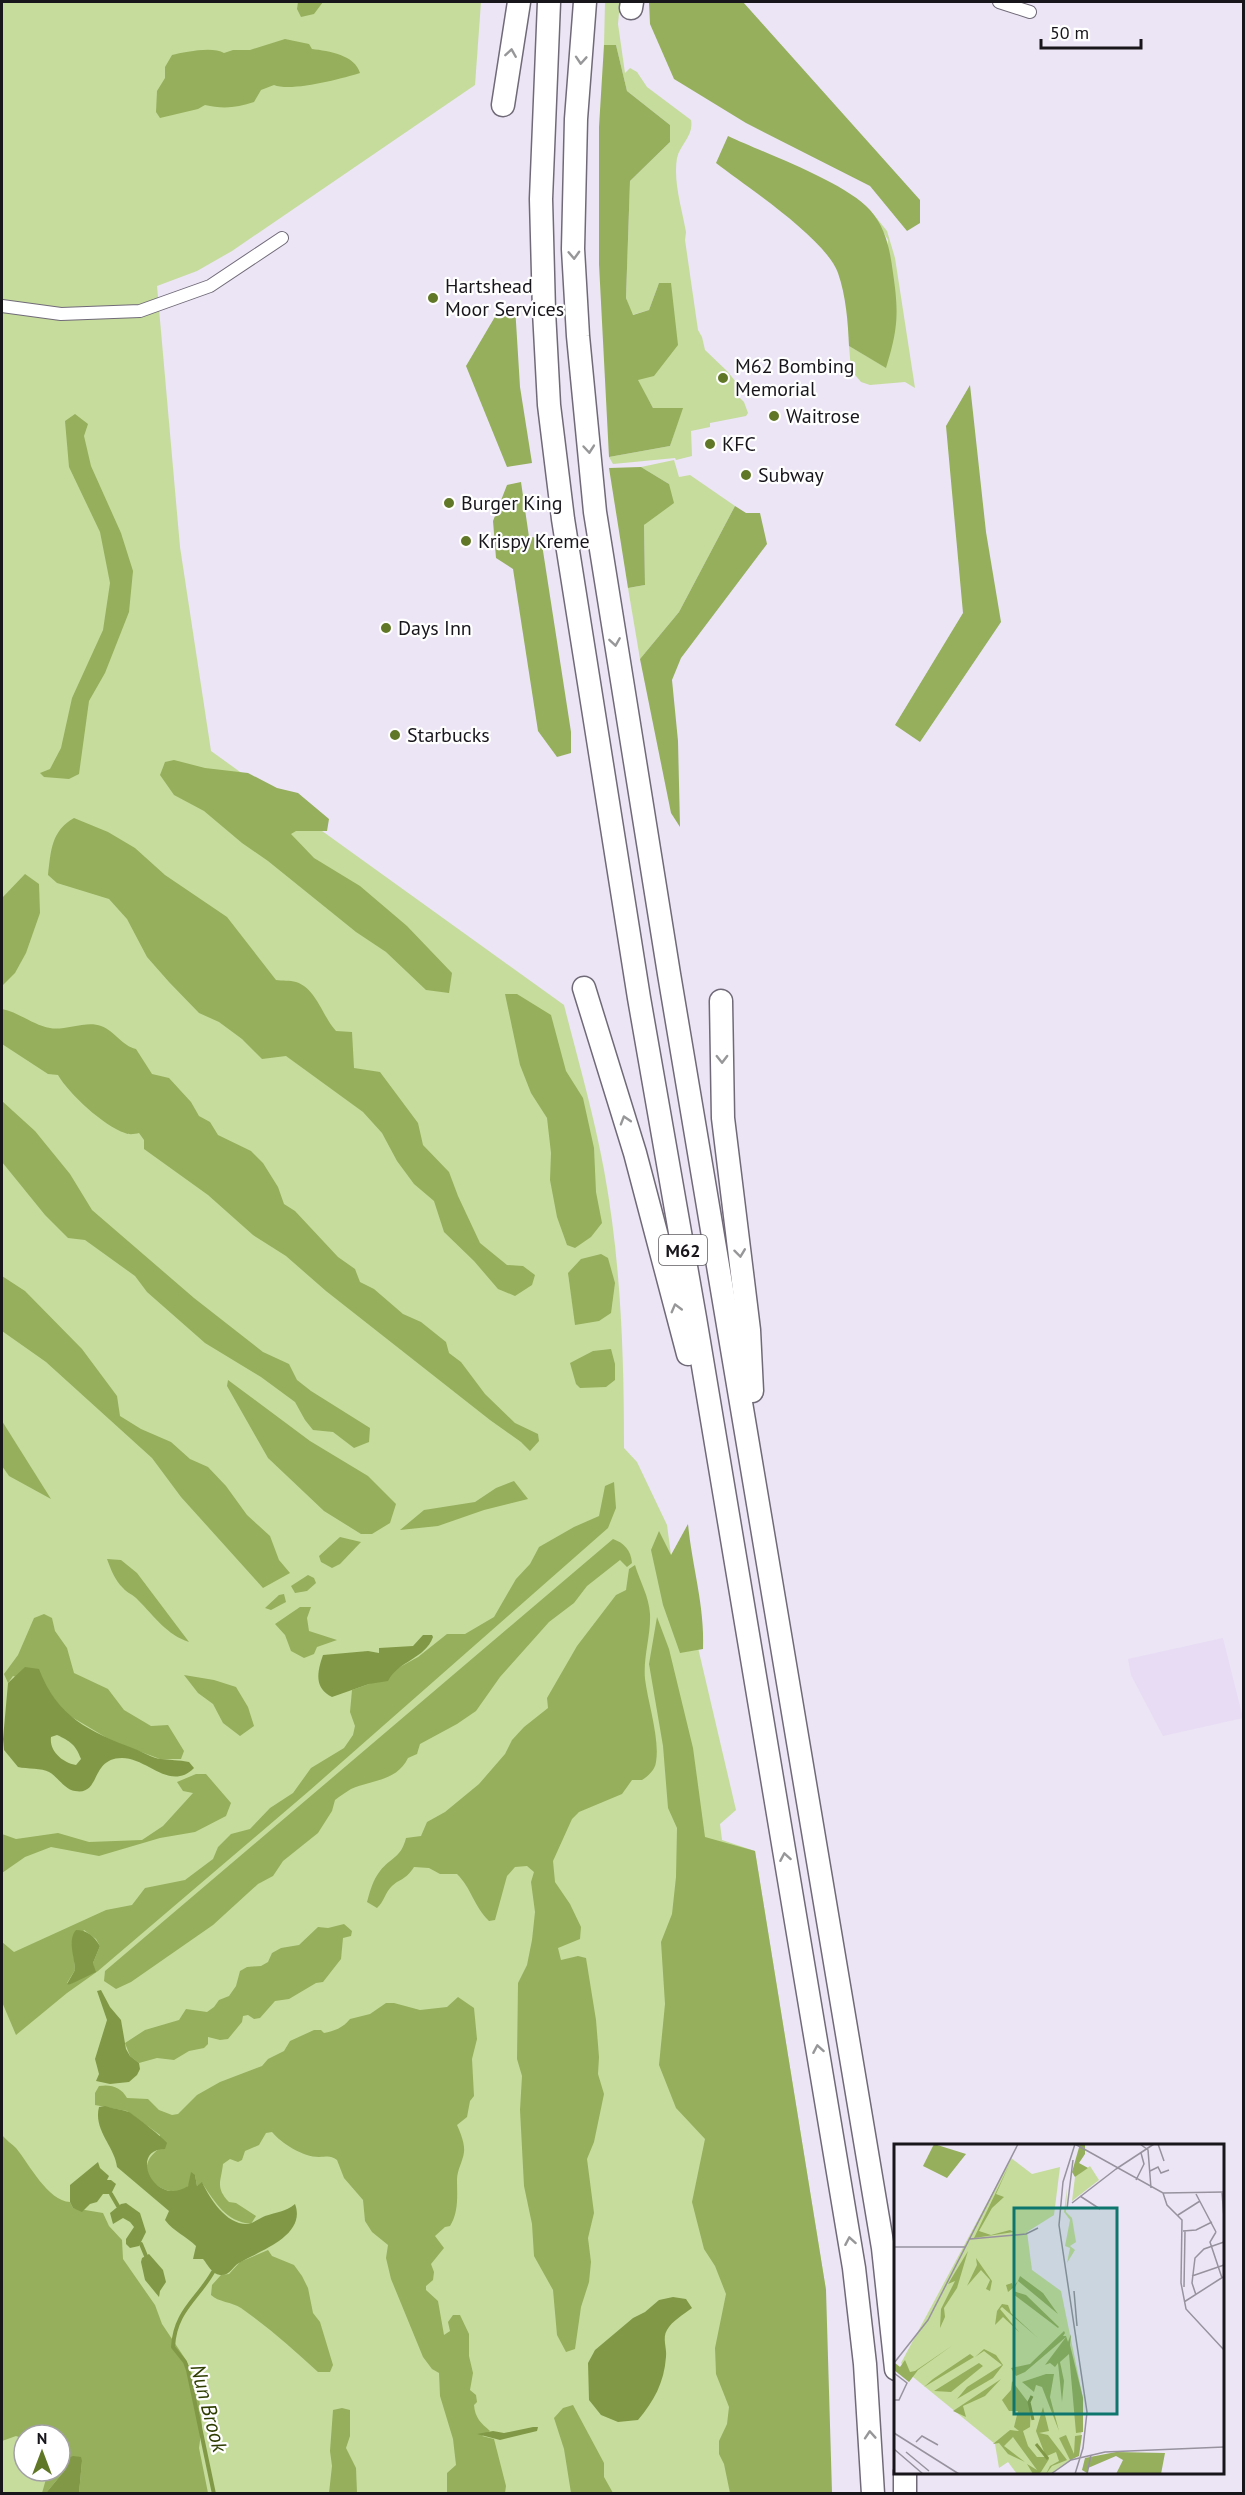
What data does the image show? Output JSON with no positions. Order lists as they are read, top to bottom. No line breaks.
{"streets":{"highway":["M62"]},"water":["Nun Brook"],"places":["Hartshead Moor Services","M62 Bombing Memorial","Waitrose","KFC","Subway","Burger King","Krispy Kreme","Days Inn","Starbucks"],"scale_bar":"50 m","north":"top"}
